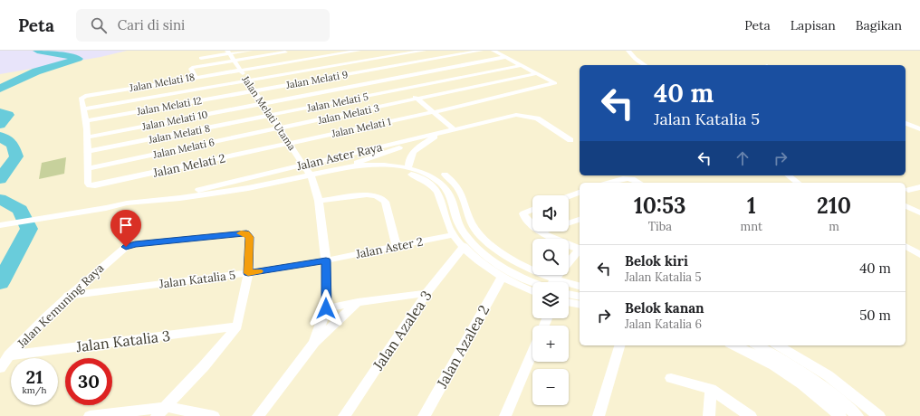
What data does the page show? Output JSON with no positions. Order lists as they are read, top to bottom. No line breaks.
{"streets":{"street":["Jalan Melati 9","Jalan Melati 18","Jalan Melati 5","Jalan Melati 12","Jalan Melati Utama","Jalan Melati 3","Jalan Melati 10","Jalan Melati 1","Jalan Melati 8","Jalan Melati 6","Jalan Aster Raya","Jalan Melati 2","Jalan Aster 2","Jalan Katalia 5","Jalan Kemuning Raya","Jalan Azalea 3","Jalan Katalia 3","Jalan Azalea 2"]},"crossings":[["Jalan Melati 9","Jalan Melati 12"],["Jalan Melati 9","Jalan Melati Utama"],["Jalan Melati 18","Jalan Melati Utama"],["Jalan Melati 5","Jalan Melati Utama"],["Jalan Melati 5","Jalan Melati 8"],["Jalan Melati 12","Jalan Melati Utama"],["Jalan Melati Utama","Jalan Melati 3"],["Jalan Melati Utama","Jalan Melati 10"],["Jalan Melati Utama","Jalan Melati 1"],["Jalan Melati Utama","Jalan Melati 8"],["Jalan Melati Utama","Jalan Melati 6"],["Jalan Melati Utama","Jalan Aster Raya"],["Jalan Melati Utama","Jalan Melati 2"],["Jalan Melati Utama","Jalan Aster 2"],["Jalan Melati Utama","Jalan Katalia 5"],["Jalan Melati 3","Jalan Melati 1"],["Jalan Melati 3","Jalan Melati 6"],["Jalan Melati 1","Jalan Melati 2"],["Jalan Melati 6","Jalan Melati 2"],["Jalan Aster 2","Jalan Katalia 5"],["Jalan Katalia 5","Jalan Kemuning Raya"],["Jalan Kemuning Raya","Jalan Katalia 3"]],"page":{"header":"Peta","search":"Cari di sini","nav":["Peta","Lapisan","Bagikan"],"turn":["40 m","Jalan Katalia 5"],"eta":["10:53","Tiba","1","mnt","210","m"],"map_buttons":["+","−"],"list":[{"name":"Belok kiri","note":"Jalan Katalia 5","value":"40 m"},{"name":"Belok kanan","note":"Jalan Katalia 6","value":"50 m"}],"speed":"21 km/h","limit":"30"}}
